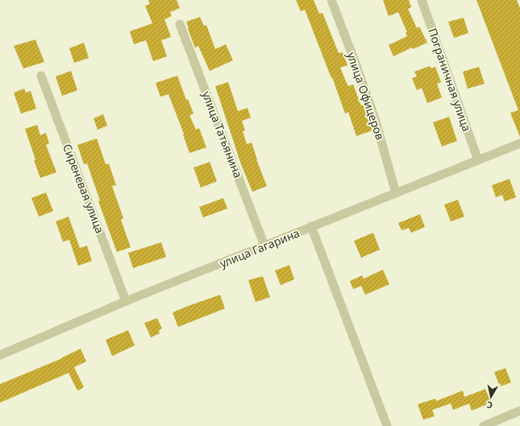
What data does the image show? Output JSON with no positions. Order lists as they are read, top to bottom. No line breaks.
{"streets":{"street":["Пограничная улица","улица Офицеров","улица Татьянина","Сиреневая улица","улица Гагарина"]},"crossings":[["Пограничная улица","улица Гагарина"],["улица Офицеров","улица Гагарина"],["улица Татьянина","улица Гагарина"],["Сиреневая улица","улица Гагарина"]],"north":"bottom"}
